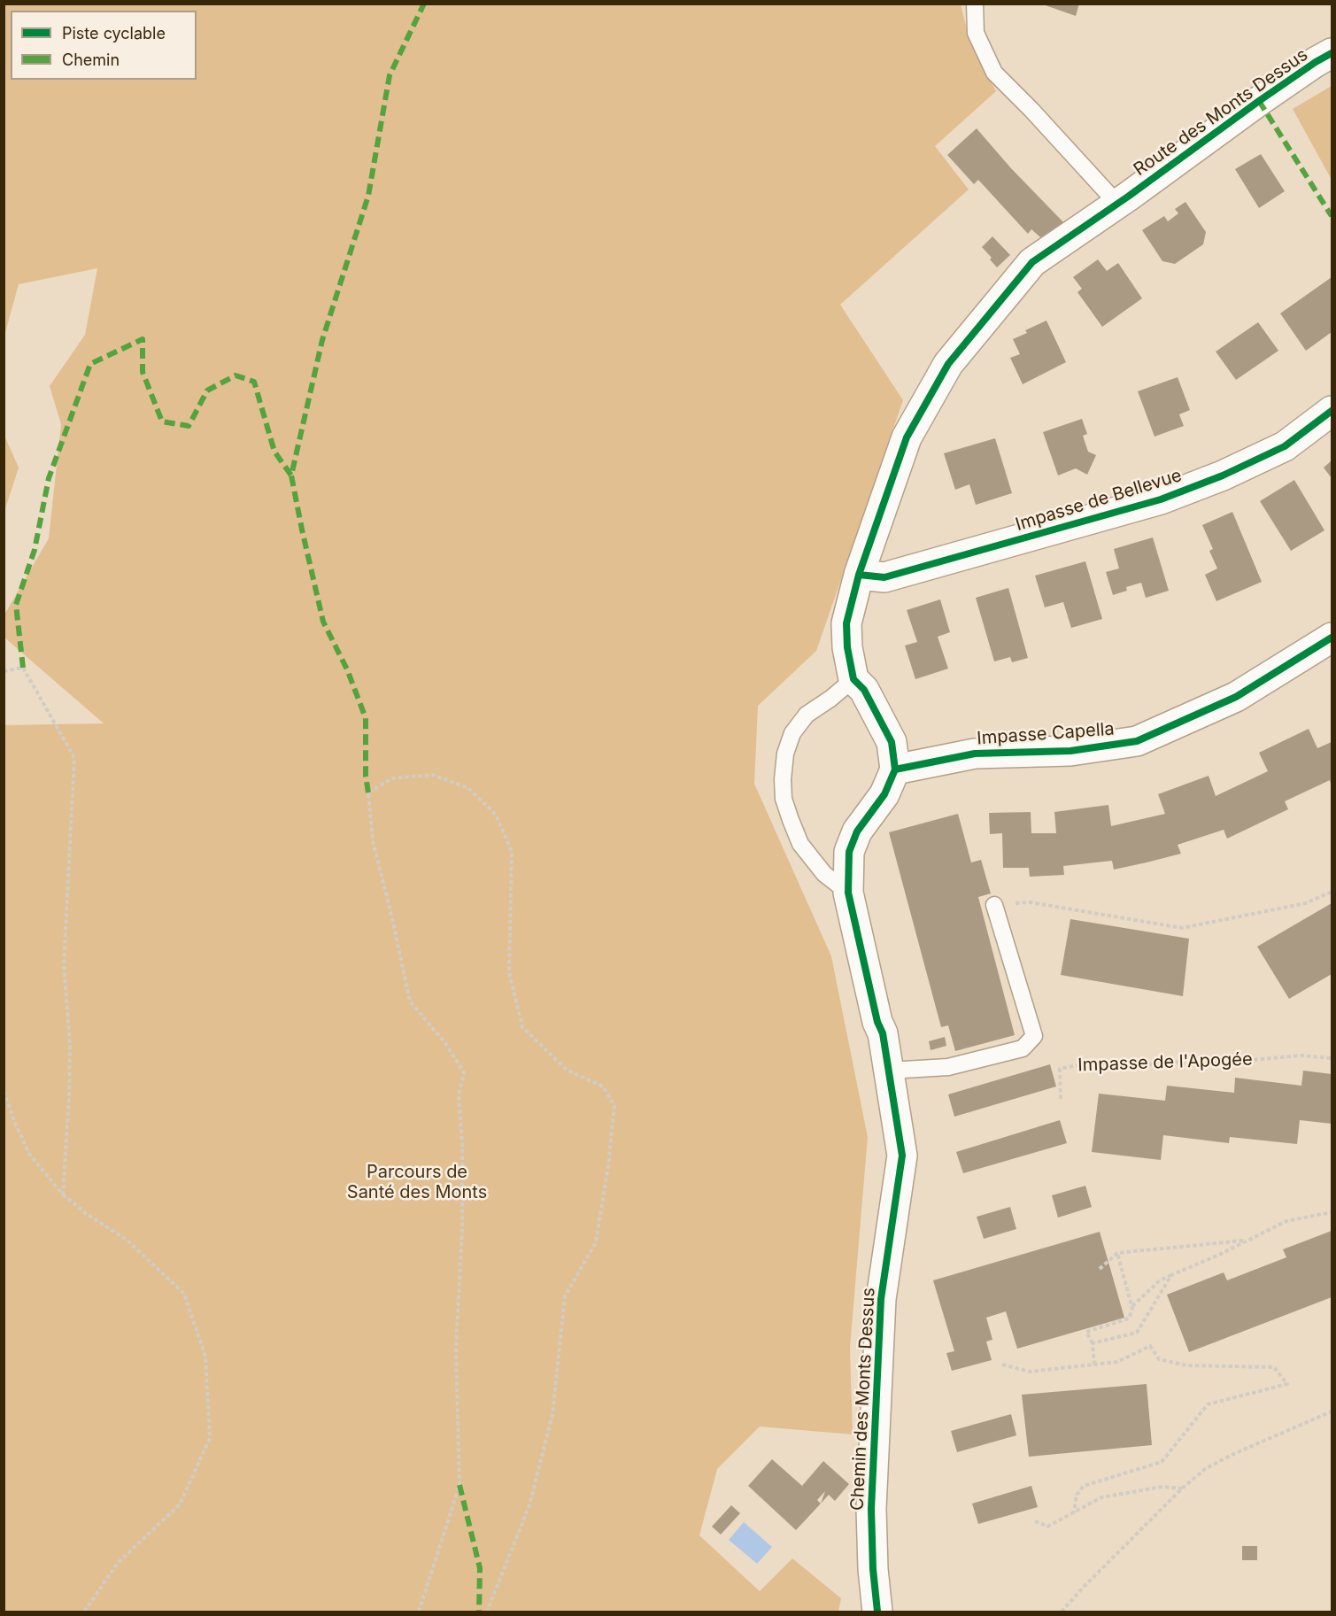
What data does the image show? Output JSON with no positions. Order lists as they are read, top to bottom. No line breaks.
{"streets":{"street":["Route des Monts Dessus","Impasse de Bellevue","Impasse Capella","Chemin des Monts Dessus"],"path":["Impasse de l'Apogée"]},"crossings":[["Impasse Capella","Chemin des Monts Dessus"]],"parks":["Parcours de Santé des Monts"],"legend":["Piste cyclable","Chemin"]}
